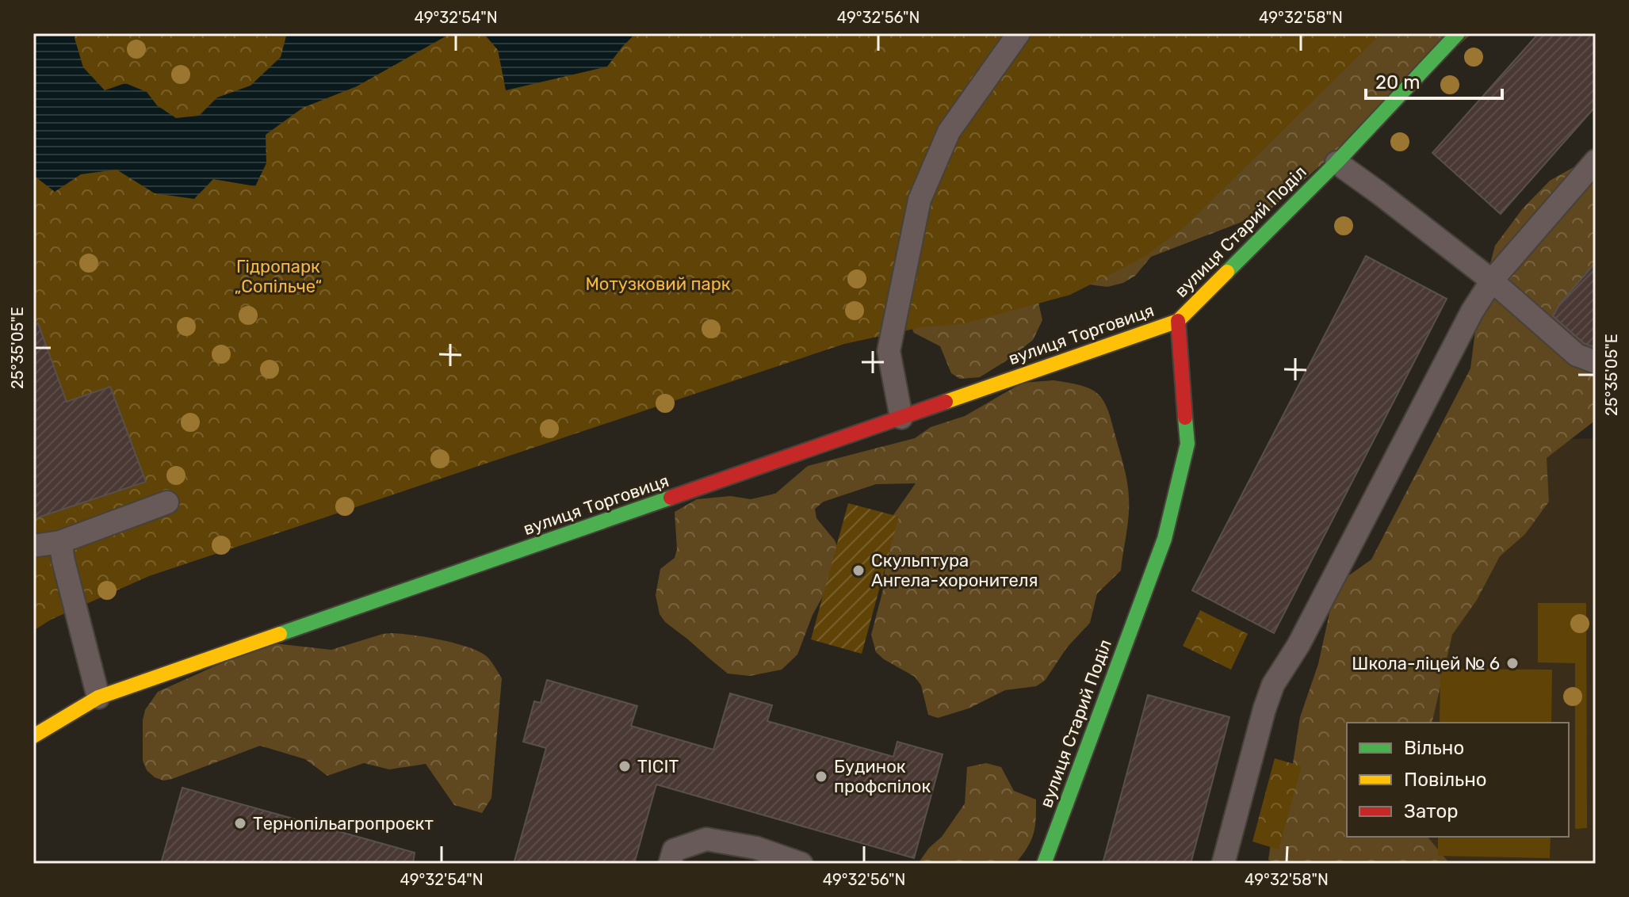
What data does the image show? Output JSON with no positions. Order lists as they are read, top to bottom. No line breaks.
{"streets":{"main road":["вулиця Старий Поділ","вулиця Торговиця"]},"crossings":[["вулиця Старий Поділ","вулиця Торговиця"]],"parks":["Гідропарк „Сопільче“","Мотузковий парк"],"places":["Скульптура Ангела-хоронителя","Школа-ліцей № 6","ТІСІТ","Будинок профспілок","Тернопільагропроєкт"],"legend":["Вільно","Повільно","Затор"],"scale_bar":"20 m","coordinates":["49°32'54\"N","49°32'56\"N","49°32'58\"N","25°35'05\"E"]}
